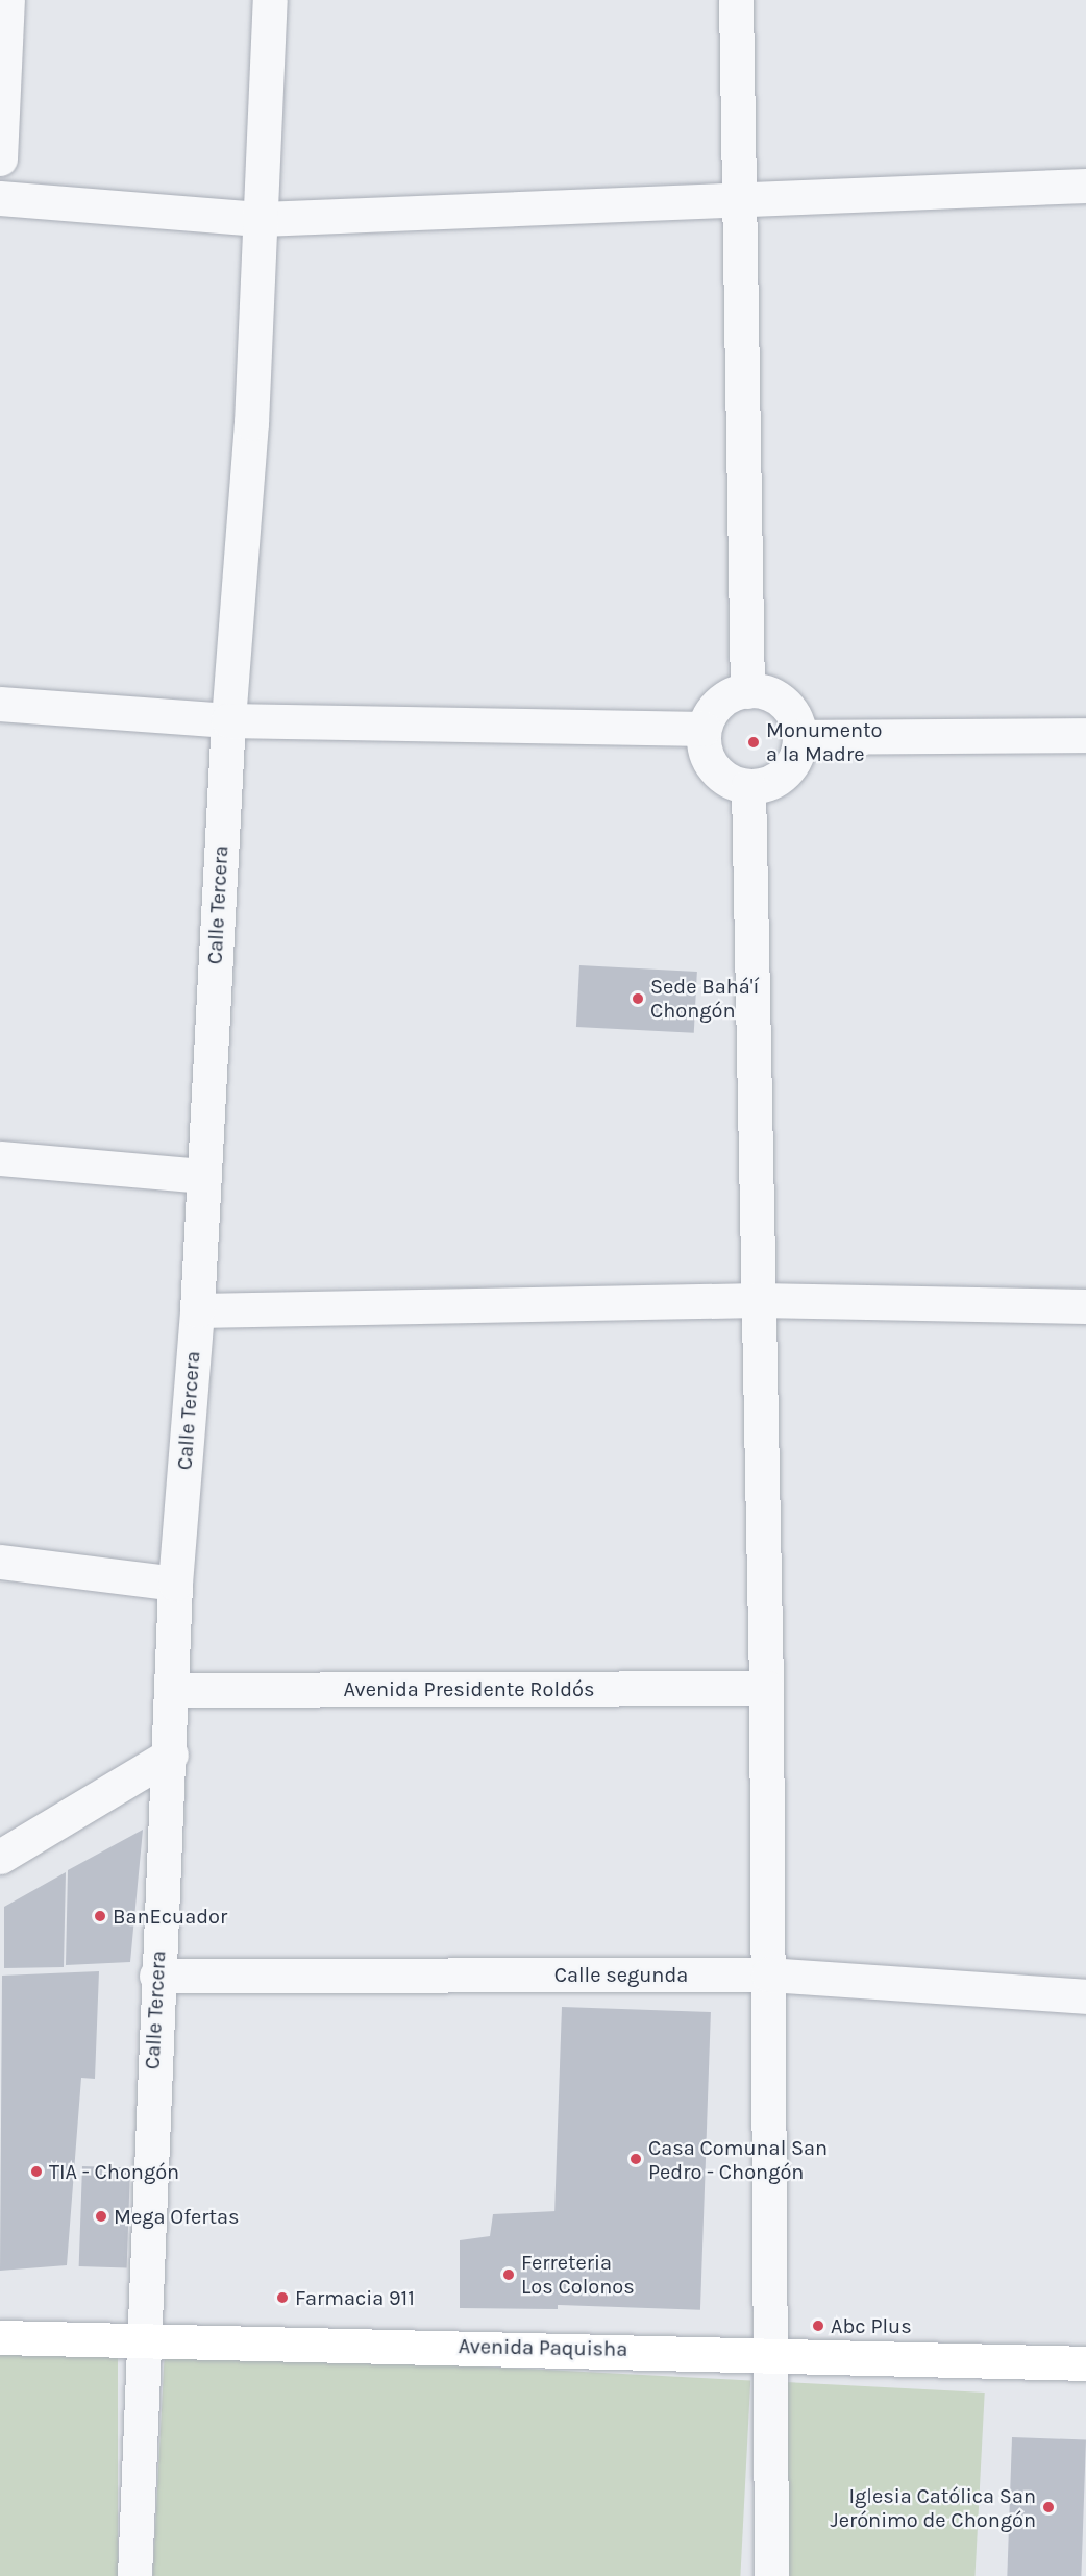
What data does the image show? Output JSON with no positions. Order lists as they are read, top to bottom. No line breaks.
{"streets":{"main road":["Avenida Paquisha"],"street":["Calle Tercera","Avenida Presidente Roldós","Calle segunda"]},"crossings":[["Calle Tercera","Avenida Presidente Roldós"],["Calle Tercera","Calle segunda"],["Calle Tercera","Avenida Paquisha"]],"places":["Monumento a la Madre","Sede Bahá'í Chongón","BanEcuador","Casa Comunal San Pedro - Chongón","TIA - Chongón","Mega Ofertas","Ferreteria Los Colonos","Farmacia 911","Abc Plus","Iglesia Católica San Jerónimo de Chongón"]}
